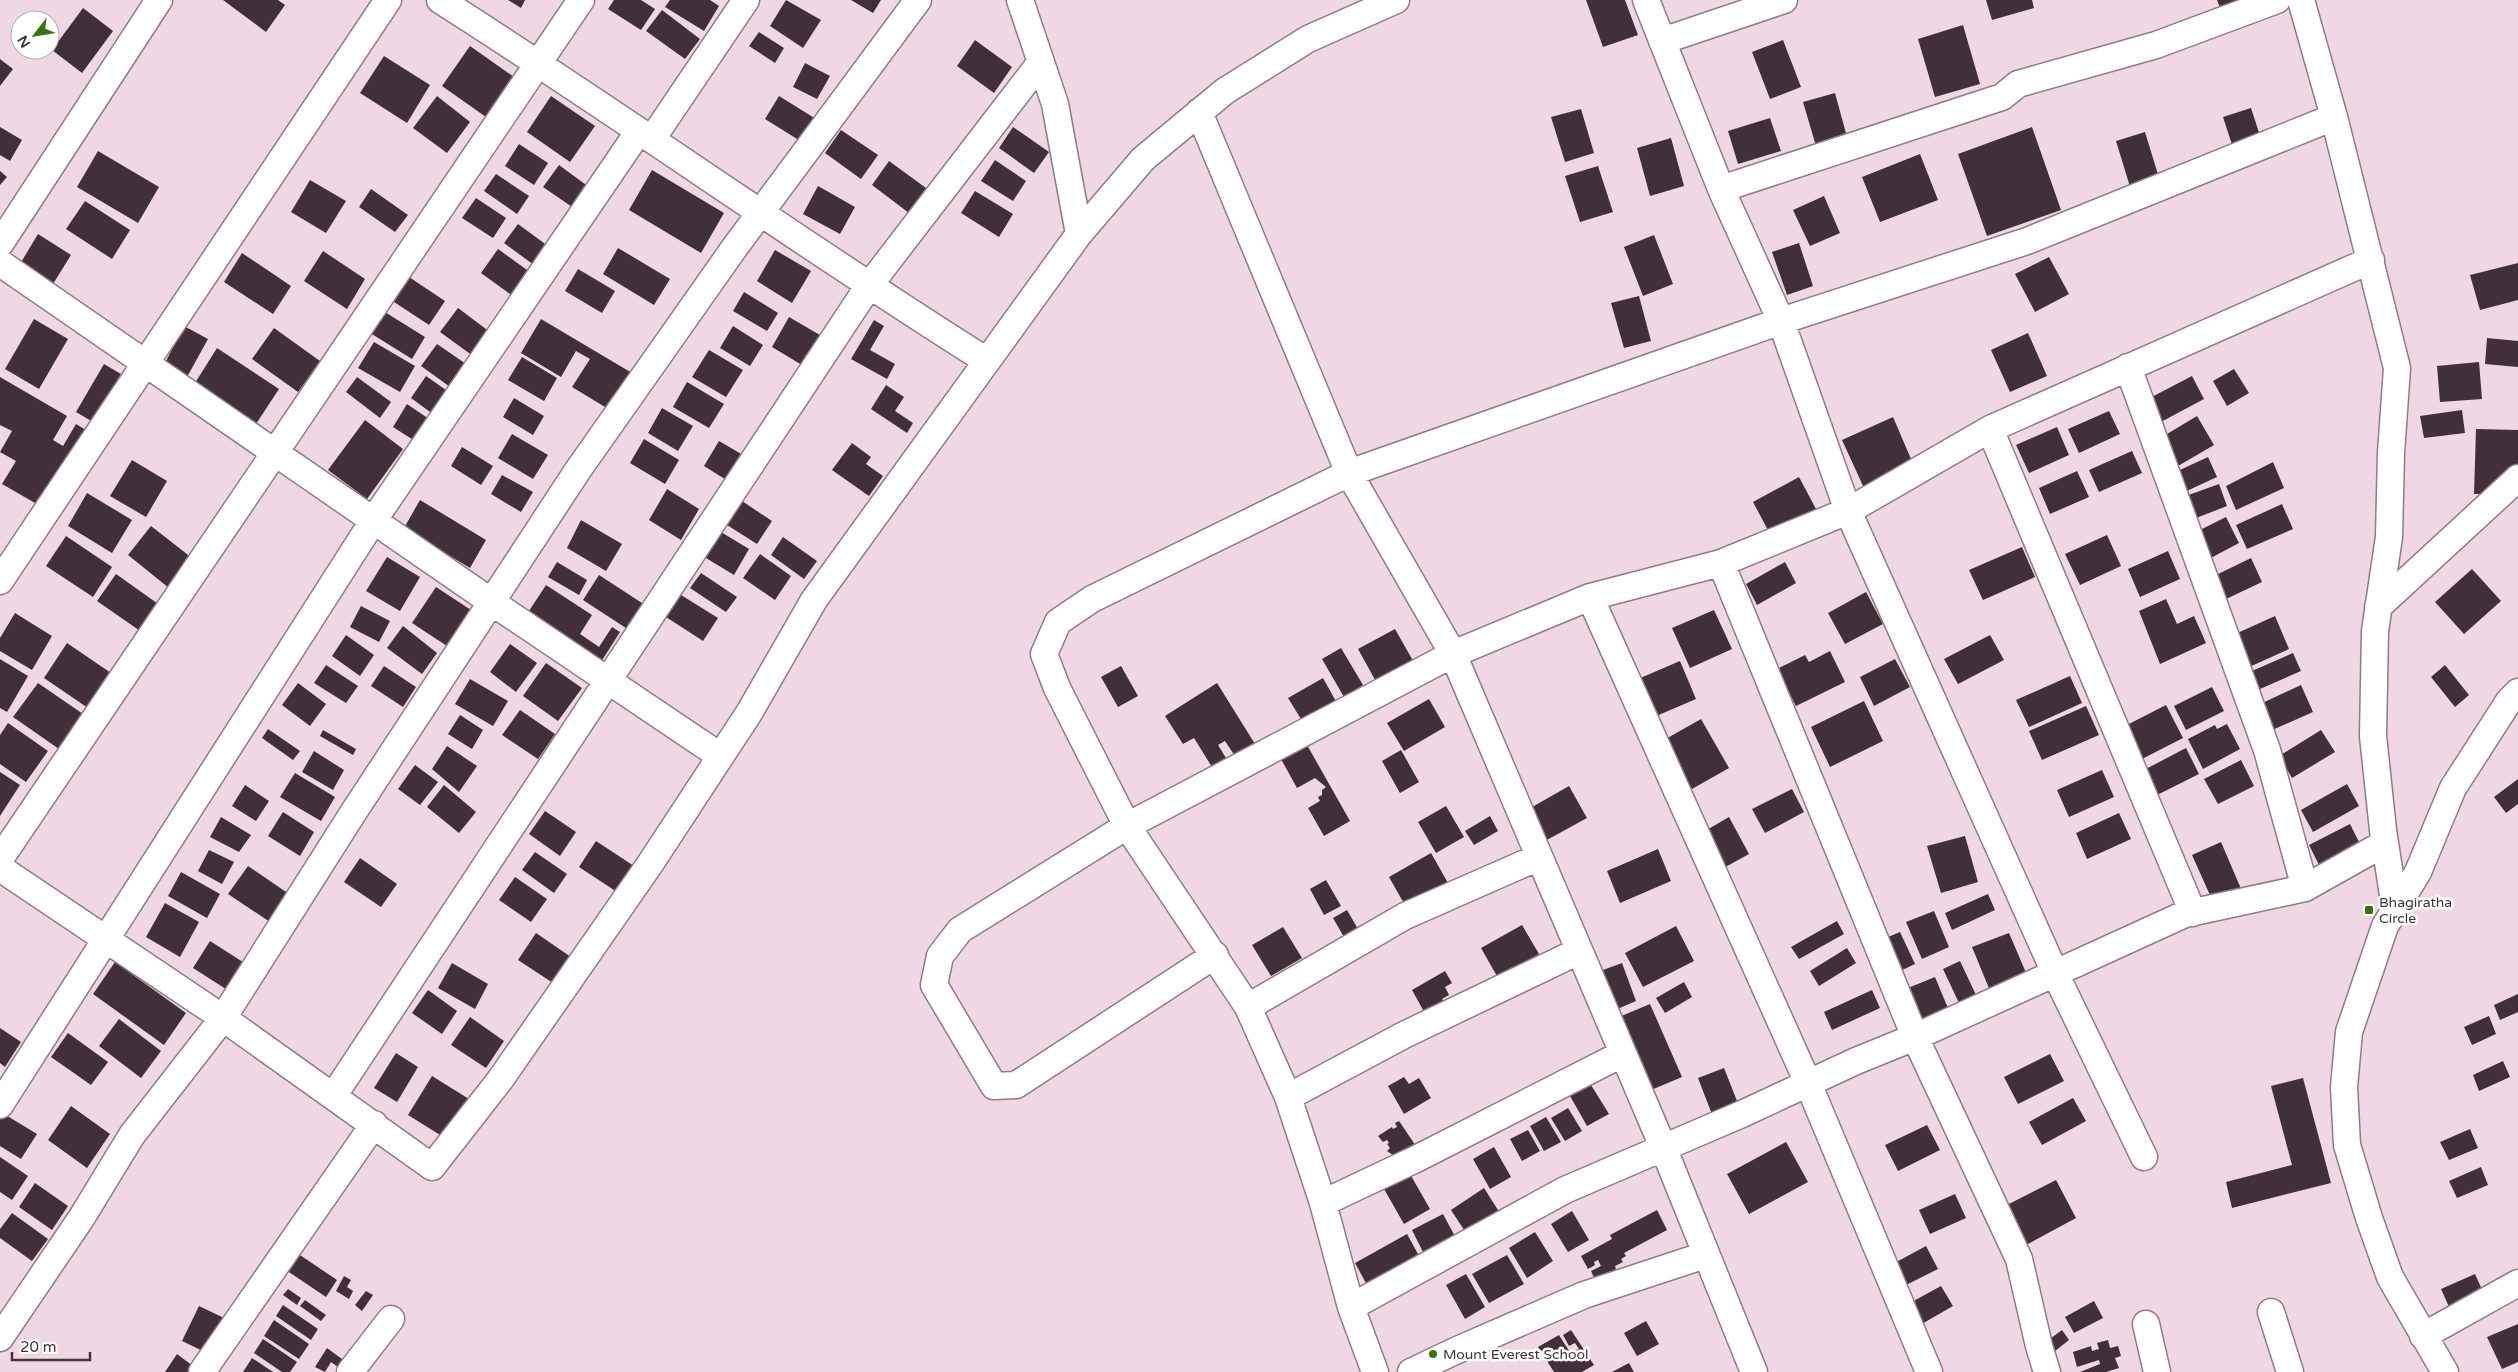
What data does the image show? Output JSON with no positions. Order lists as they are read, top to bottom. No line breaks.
{"places":{"transit":["Bhagiratha Circle"],"other":["Mount Everest School"]},"scale_bar":"20 m","north":"bottom left"}
